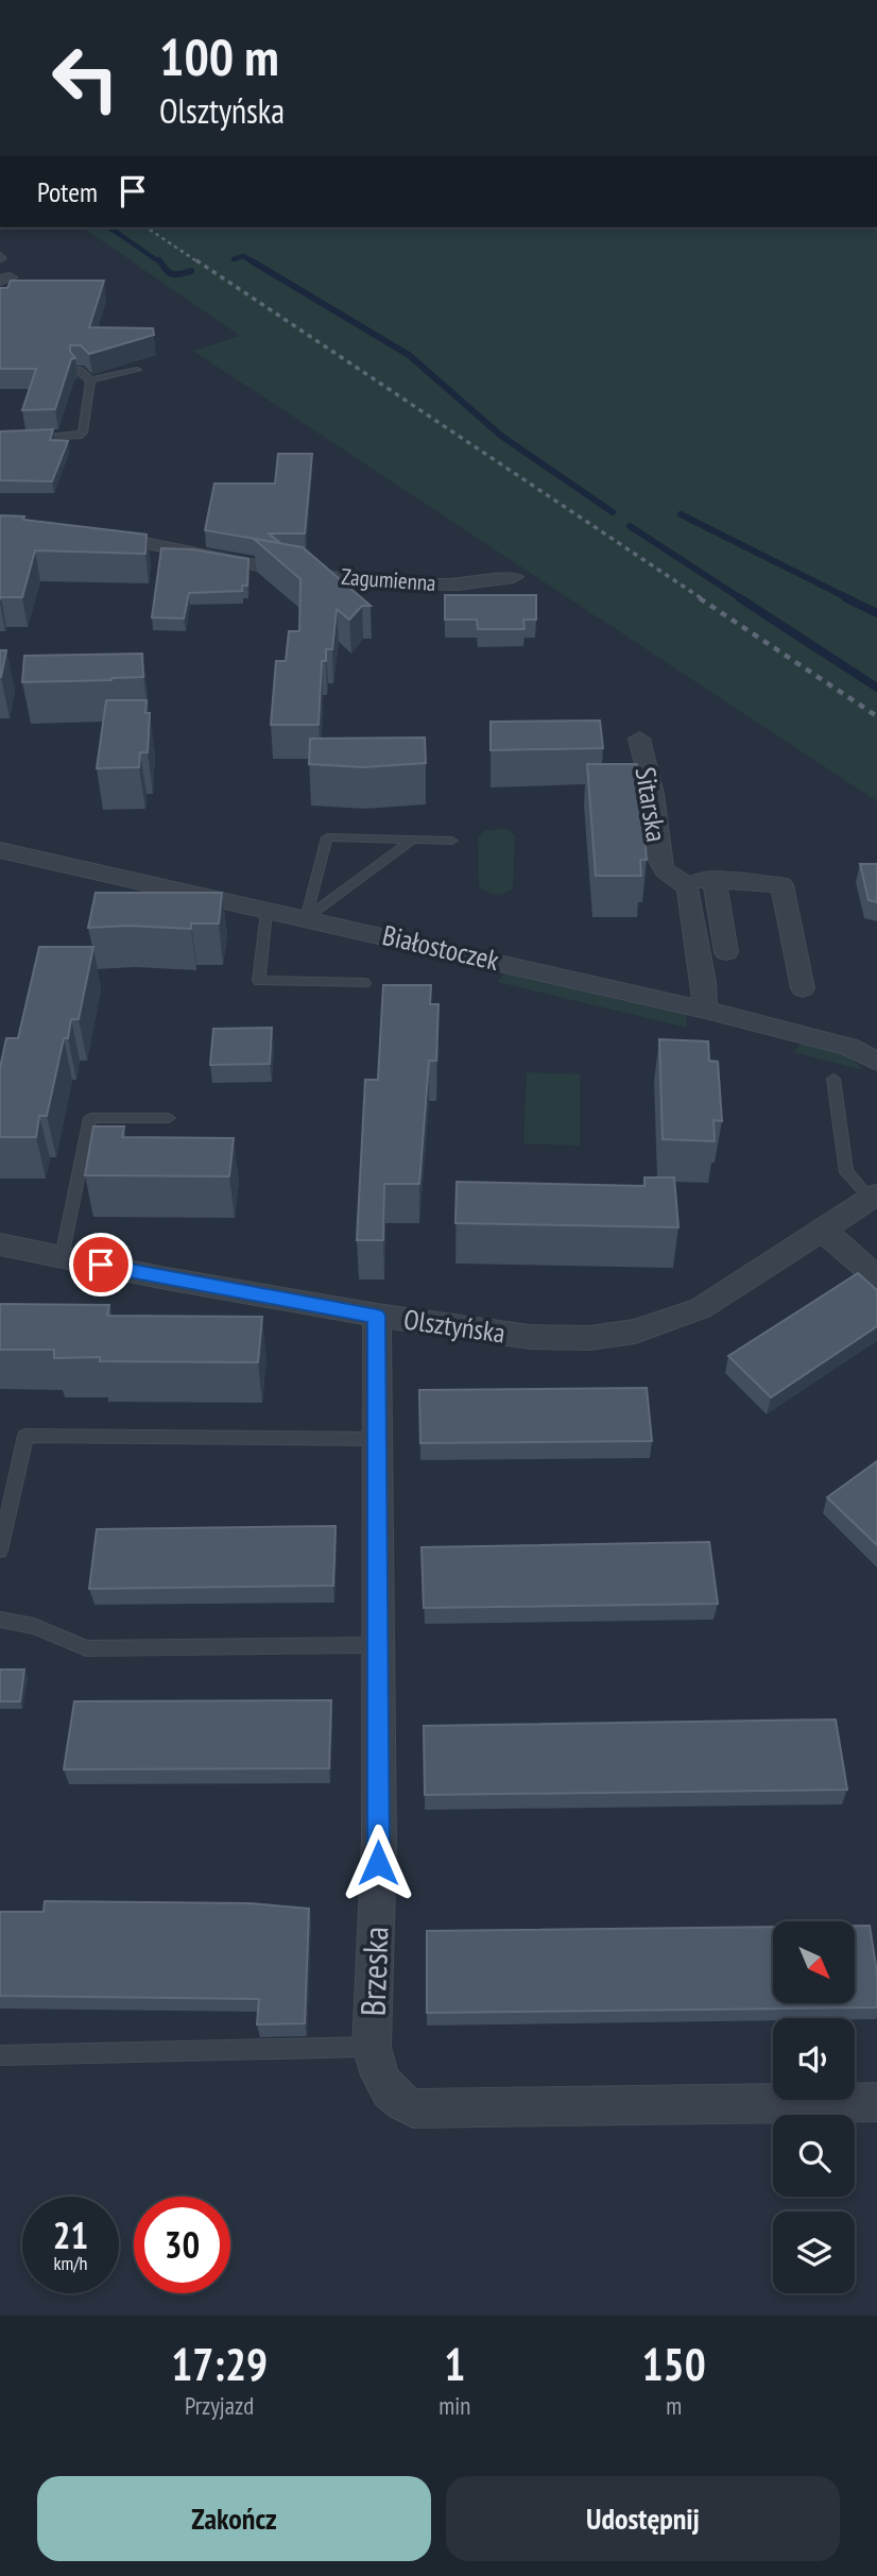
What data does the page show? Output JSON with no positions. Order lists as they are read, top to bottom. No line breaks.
{"streets":{"street":["Zagumienna","Sitarska","Białostoczek","Olsztyńska","Brzeska"]},"crossings":[["Sitarska","Białostoczek"],["Olsztyńska","Brzeska"]],"north":"bottom right","page":{"turn":["100 m","Olsztyńska"],"then":"Potem","speed":"21 km/h","limit":"30","eta":["17:29","Przyjazd","1","min","150","m"],"buttons":["Zakończ","Udostępnij"]}}
